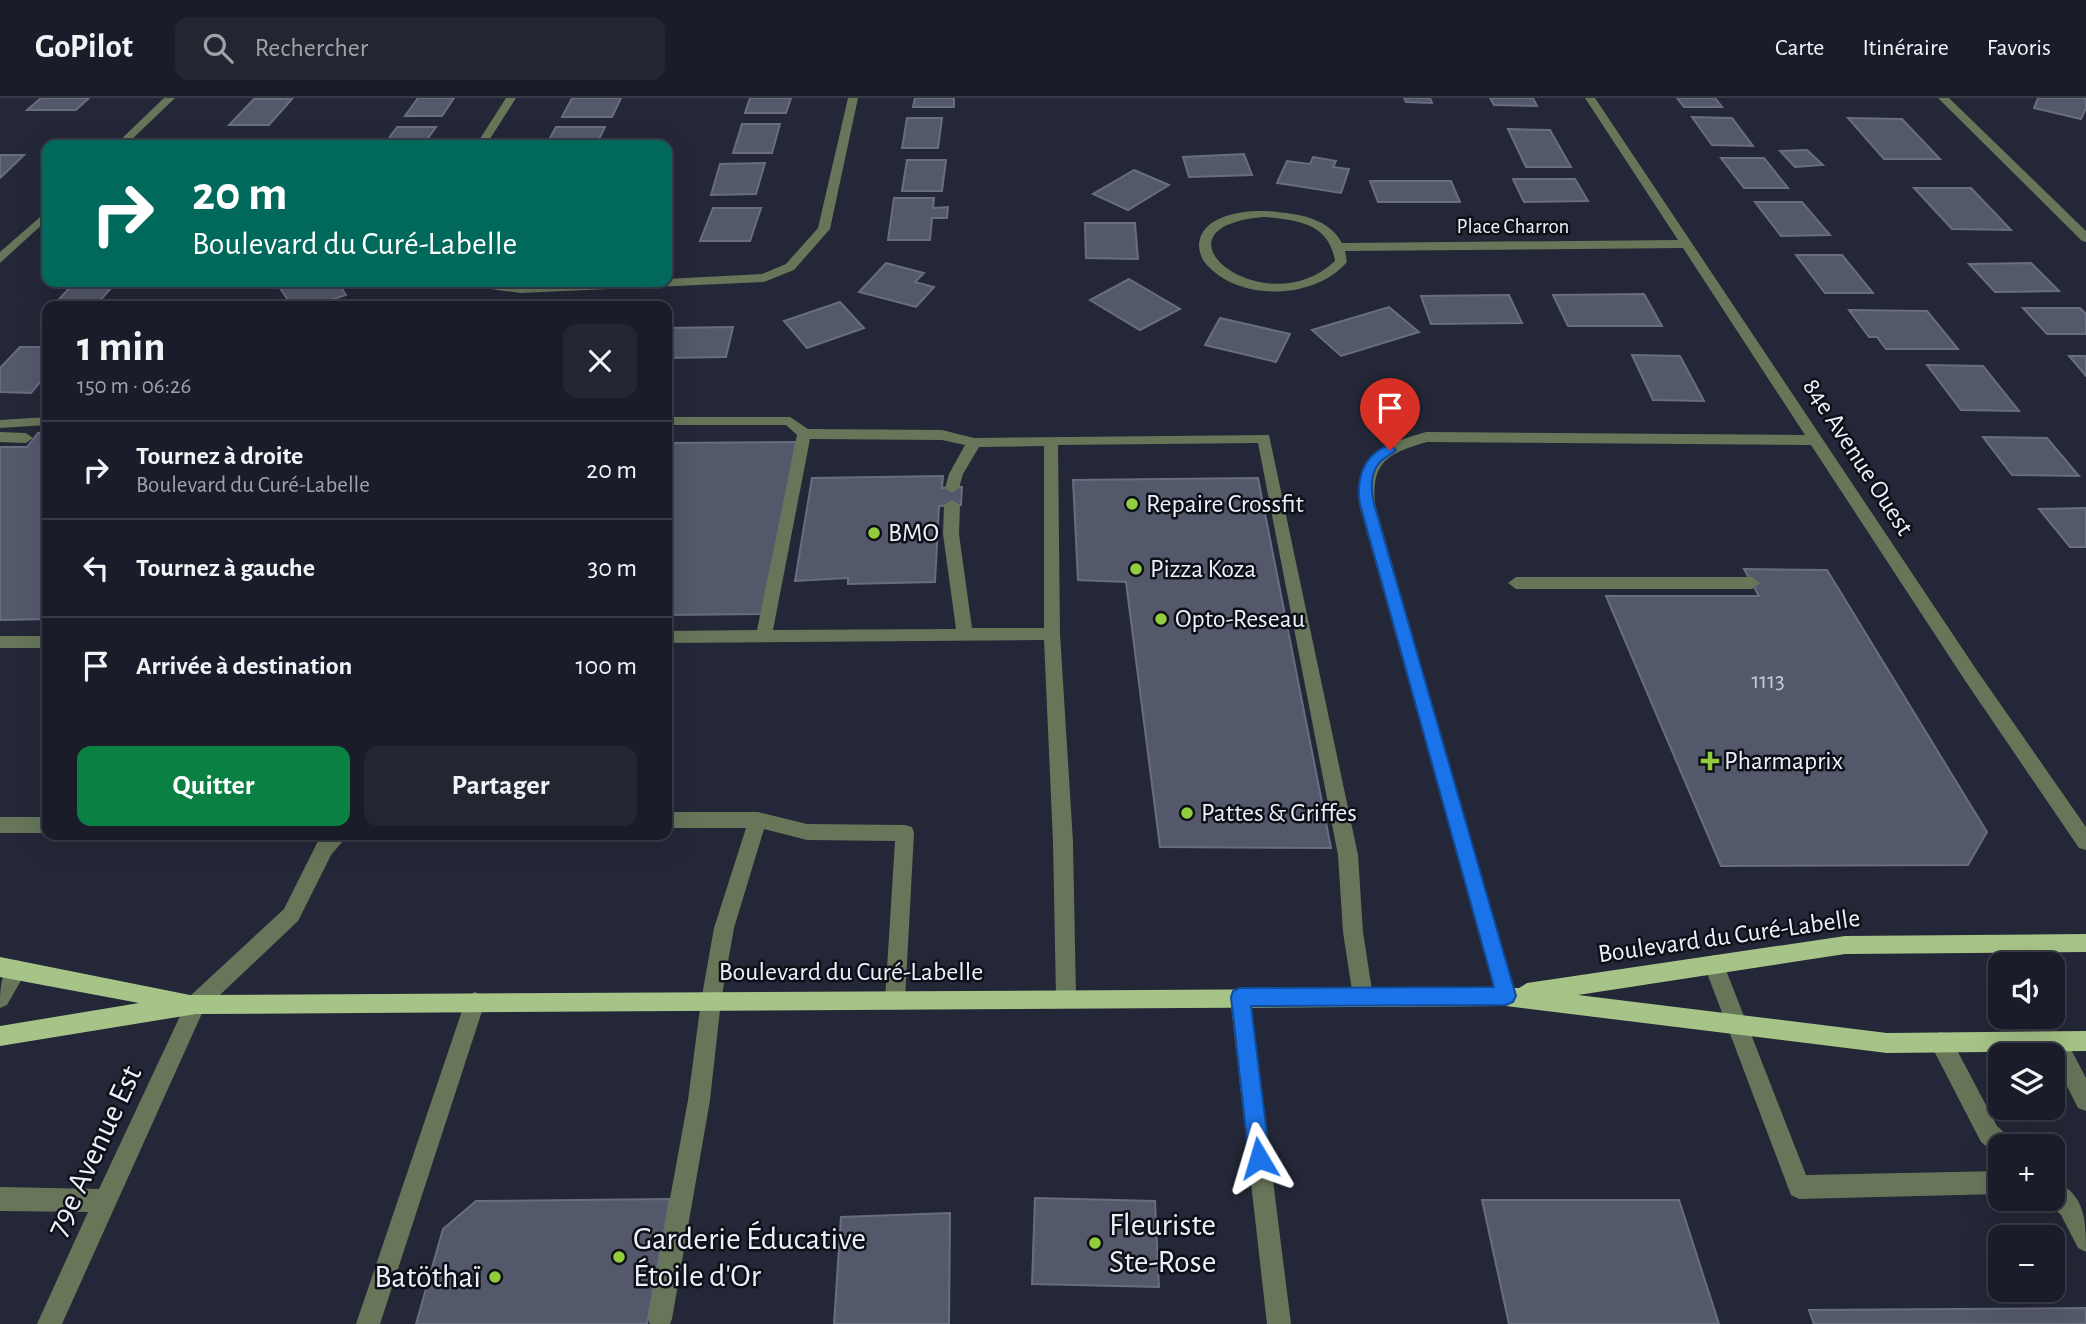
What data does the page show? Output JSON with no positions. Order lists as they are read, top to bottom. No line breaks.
{"streets":{"main road":["Boulevard du Curé-Labelle"],"street":["Place Charron","84e Avenue Ouest","79e Avenue Est"]},"crossings":[["Place Charron","84e Avenue Ouest"],["Boulevard du Curé-Labelle","79e Avenue Est"]],"places":{"other":["Repaire Crossfit","BMO","Pizza Koza","Opto-Reseau","Pattes & Griffes","Fleuriste Ste-Rose","Garderie Éducative Étoile d'Or","Batöthaï"],"health":["Pharmaprix"]},"house_numbers":["1113"],"page":{"header":"GoPilot","search":"Rechercher","nav":["Carte","Itinéraire","Favoris"],"turn":["20 m","Boulevard du Curé-Labelle"],"heading":["1 min","150 m · 06:26"],"list":[{"name":"Tournez à droite","note":"Boulevard du Curé-Labelle","value":"20 m"},{"name":"Tournez à gauche","value":"30 m"},{"name":"Arrivée à destination","value":"100 m"}],"buttons":["Quitter","Partager"],"map_buttons":["+","−"]}}
